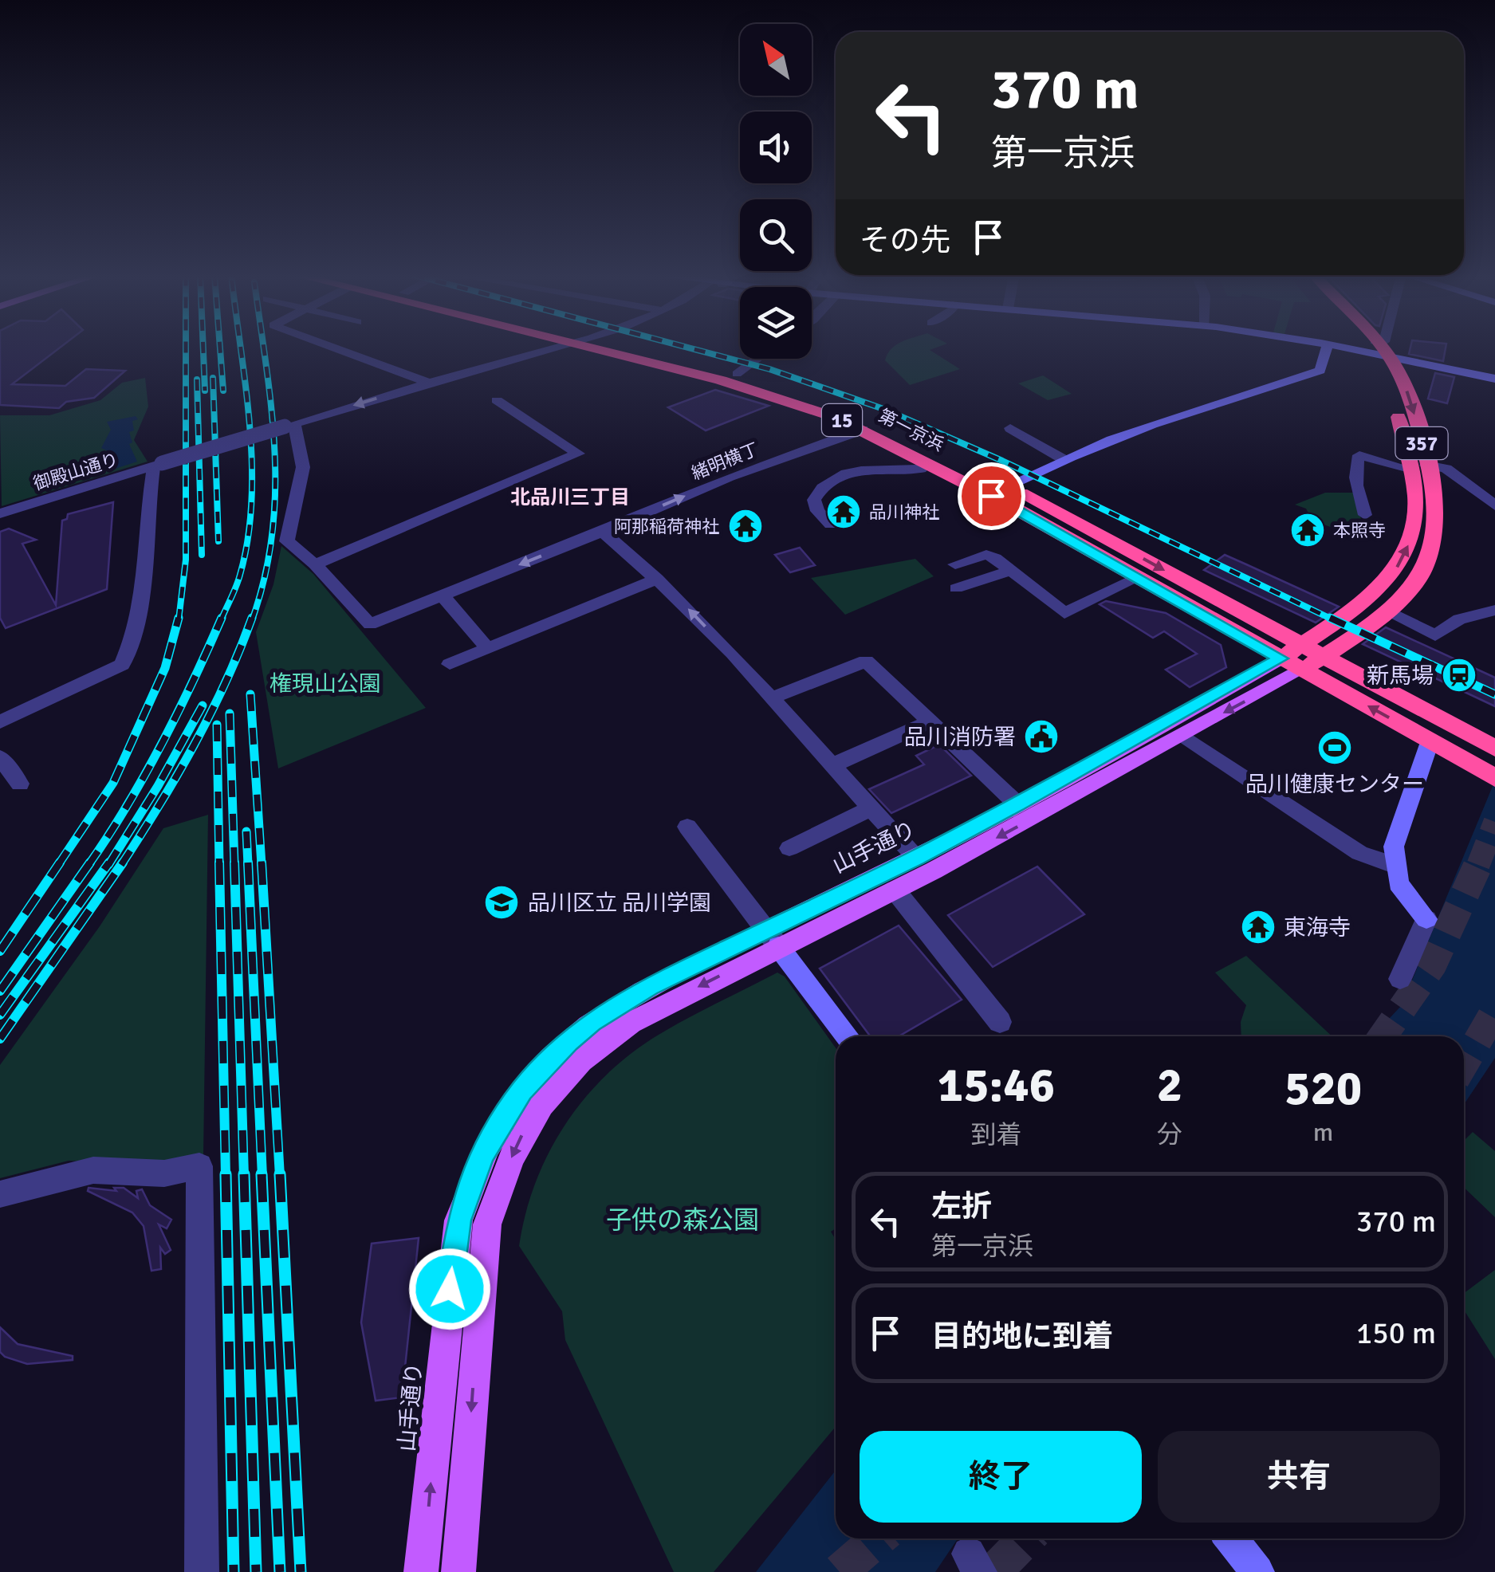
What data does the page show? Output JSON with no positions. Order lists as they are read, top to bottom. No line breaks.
{"streets":{"highway":["15","第一京浜","357","山手通り"],"street":["緒明横丁","御殿山通り"]},"crossings":[["第一京浜","緒明横丁"],["第一京浜","山手通り"]],"districts":["北品川三丁目"],"parks":["権現山公園","子供の森公園"],"places":{"temple":["品川神社","阿那稲荷神社","本照寺","東海寺"],"station":["新馬場"],"public building":["品川消防署"],"sports":["品川健康センター"],"school or university":["品川区立 品川学園"]},"north":"top left","page":{"turn":["370 m","第一京浜"],"then":"その先","eta":["15:46","到着","2","分","520","m"],"list":[{"name":"左折","note":"第一京浜","value":"370 m"},{"name":"目的地に到着","value":"150 m"}],"buttons":["終了","共有"]}}
